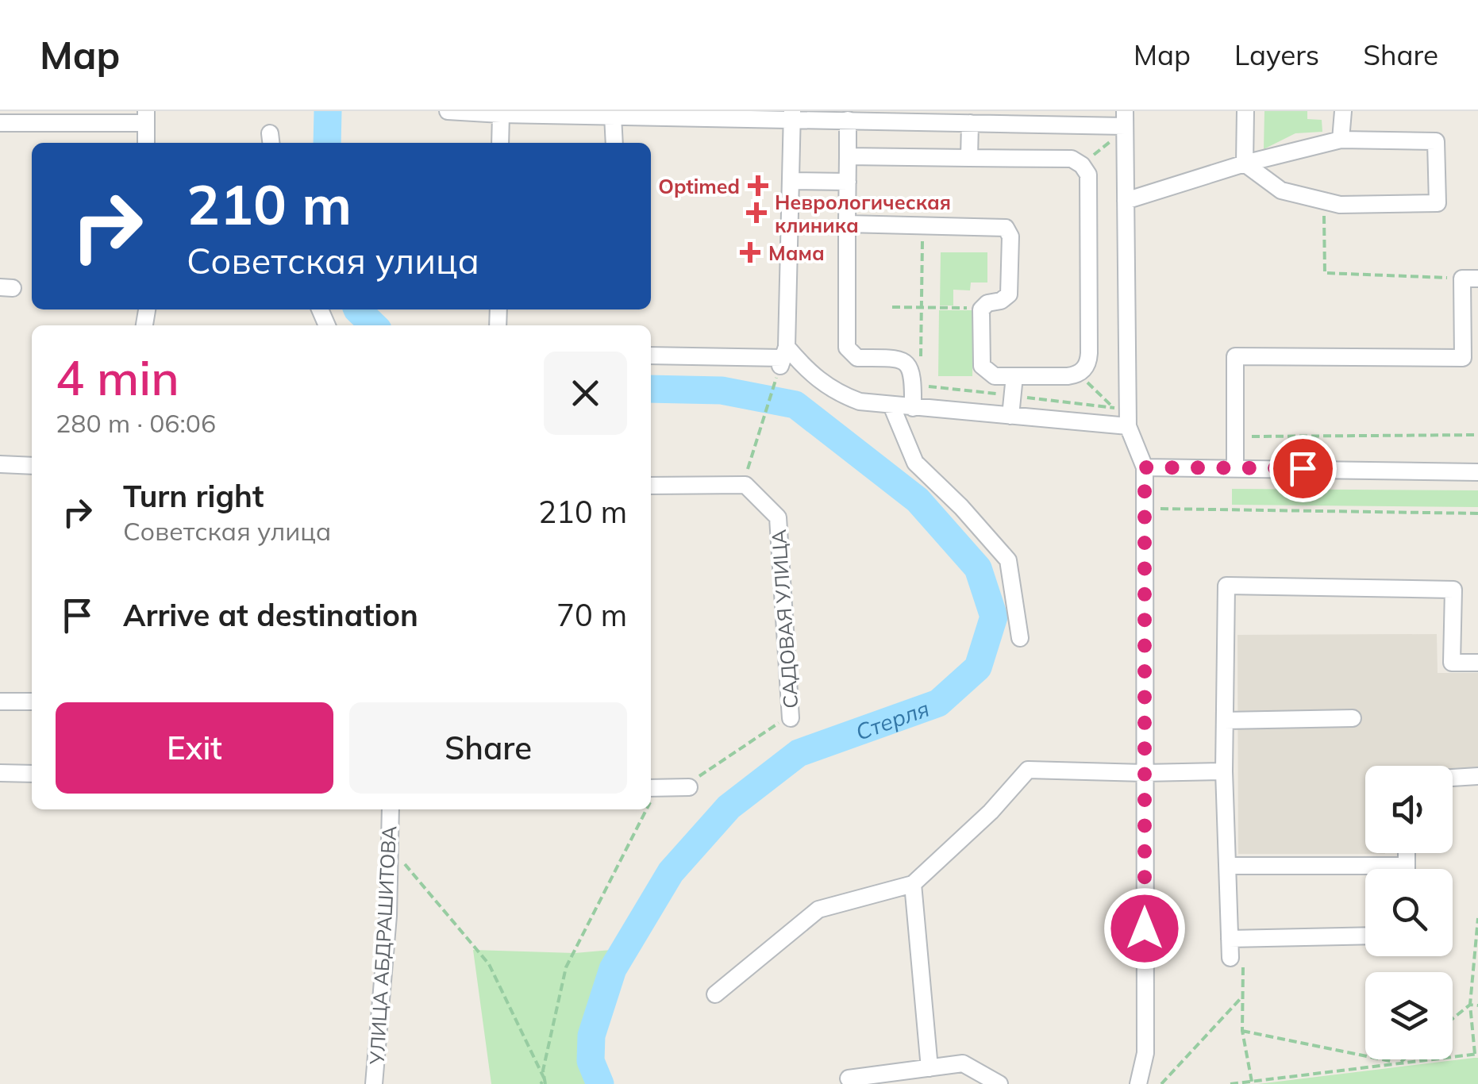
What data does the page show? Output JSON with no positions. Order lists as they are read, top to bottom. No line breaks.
{"streets":{"street":["САДОВАЯ УЛИЦА","УЛИЦА АБДРАШИТОВА"]},"water":["Стерля"],"places":{"health":["Optimed","Неврологическая клиника","Мама"]},"page":{"header":"Map","nav":["Map","Layers","Share"],"turn":["210 m","Советская улица"],"heading":["4 min","280 m · 06:06"],"list":[{"name":"Turn right","note":"Советская улица","value":"210 m"},{"name":"Arrive at destination","value":"70 m"}],"buttons":["Exit","Share"]}}
